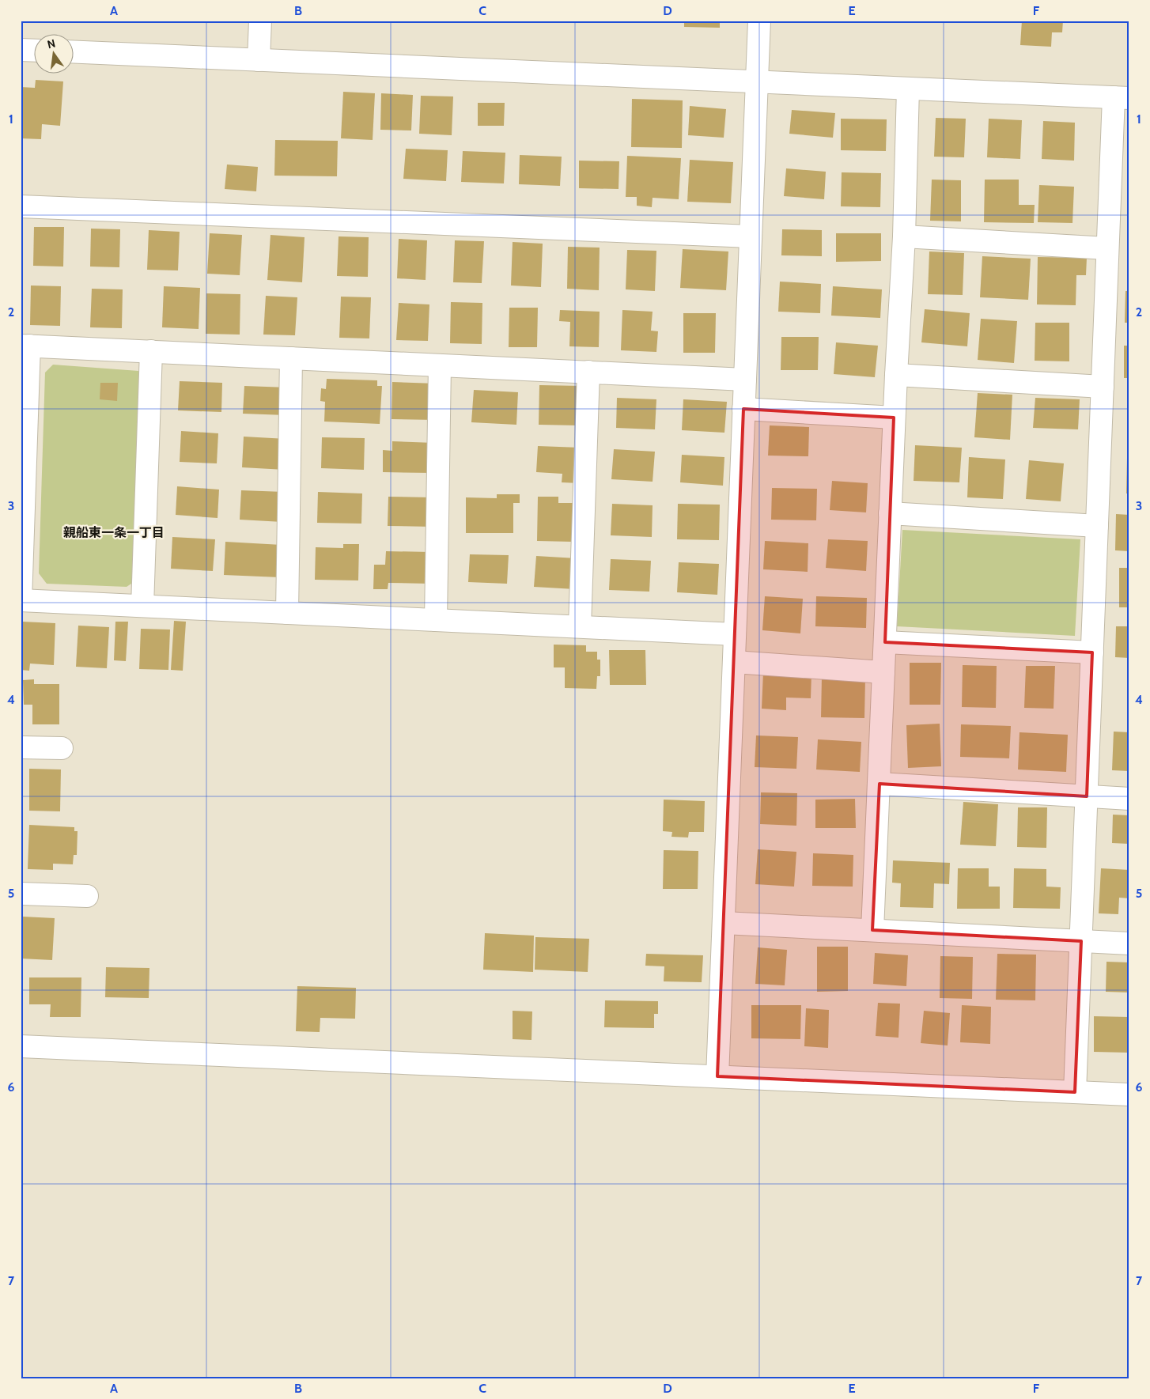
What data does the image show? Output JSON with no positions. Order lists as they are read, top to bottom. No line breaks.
{"districts":["親船東一条一丁目"],"north":"top","grid":{"columns":["A","B","C","D","E","F"],"rows":["1","2","3","4","5","6","7"]}}
